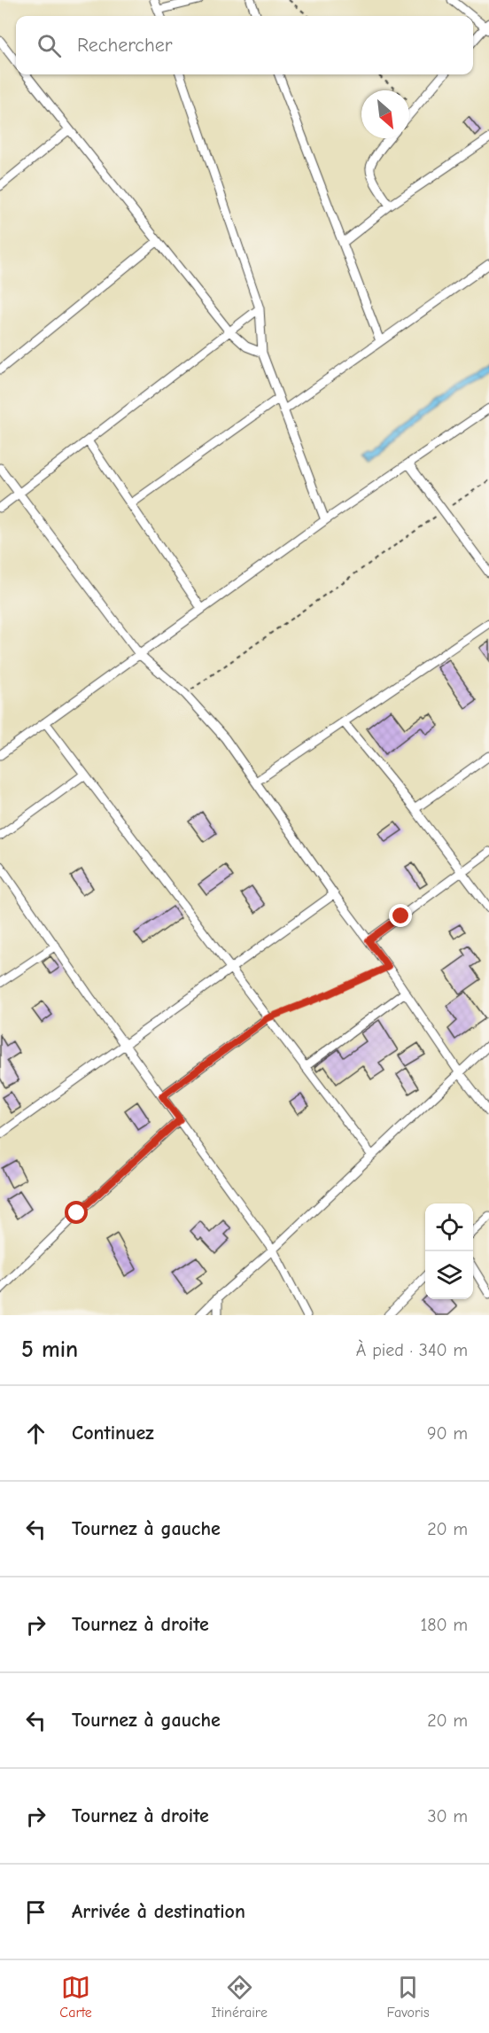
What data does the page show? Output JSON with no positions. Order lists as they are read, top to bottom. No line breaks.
{"north":"bottom right","page":{"search":"Rechercher","heading":["5 min","À pied · 340 m"],"list":[["Continuez","90 m"],["Tournez à gauche","20 m"],["Tournez à droite","180 m"],["Tournez à gauche","20 m"],["Tournez à droite","30 m"],"Arrivée à destination"],"nav":["Carte","Itinéraire","Favoris"]}}
